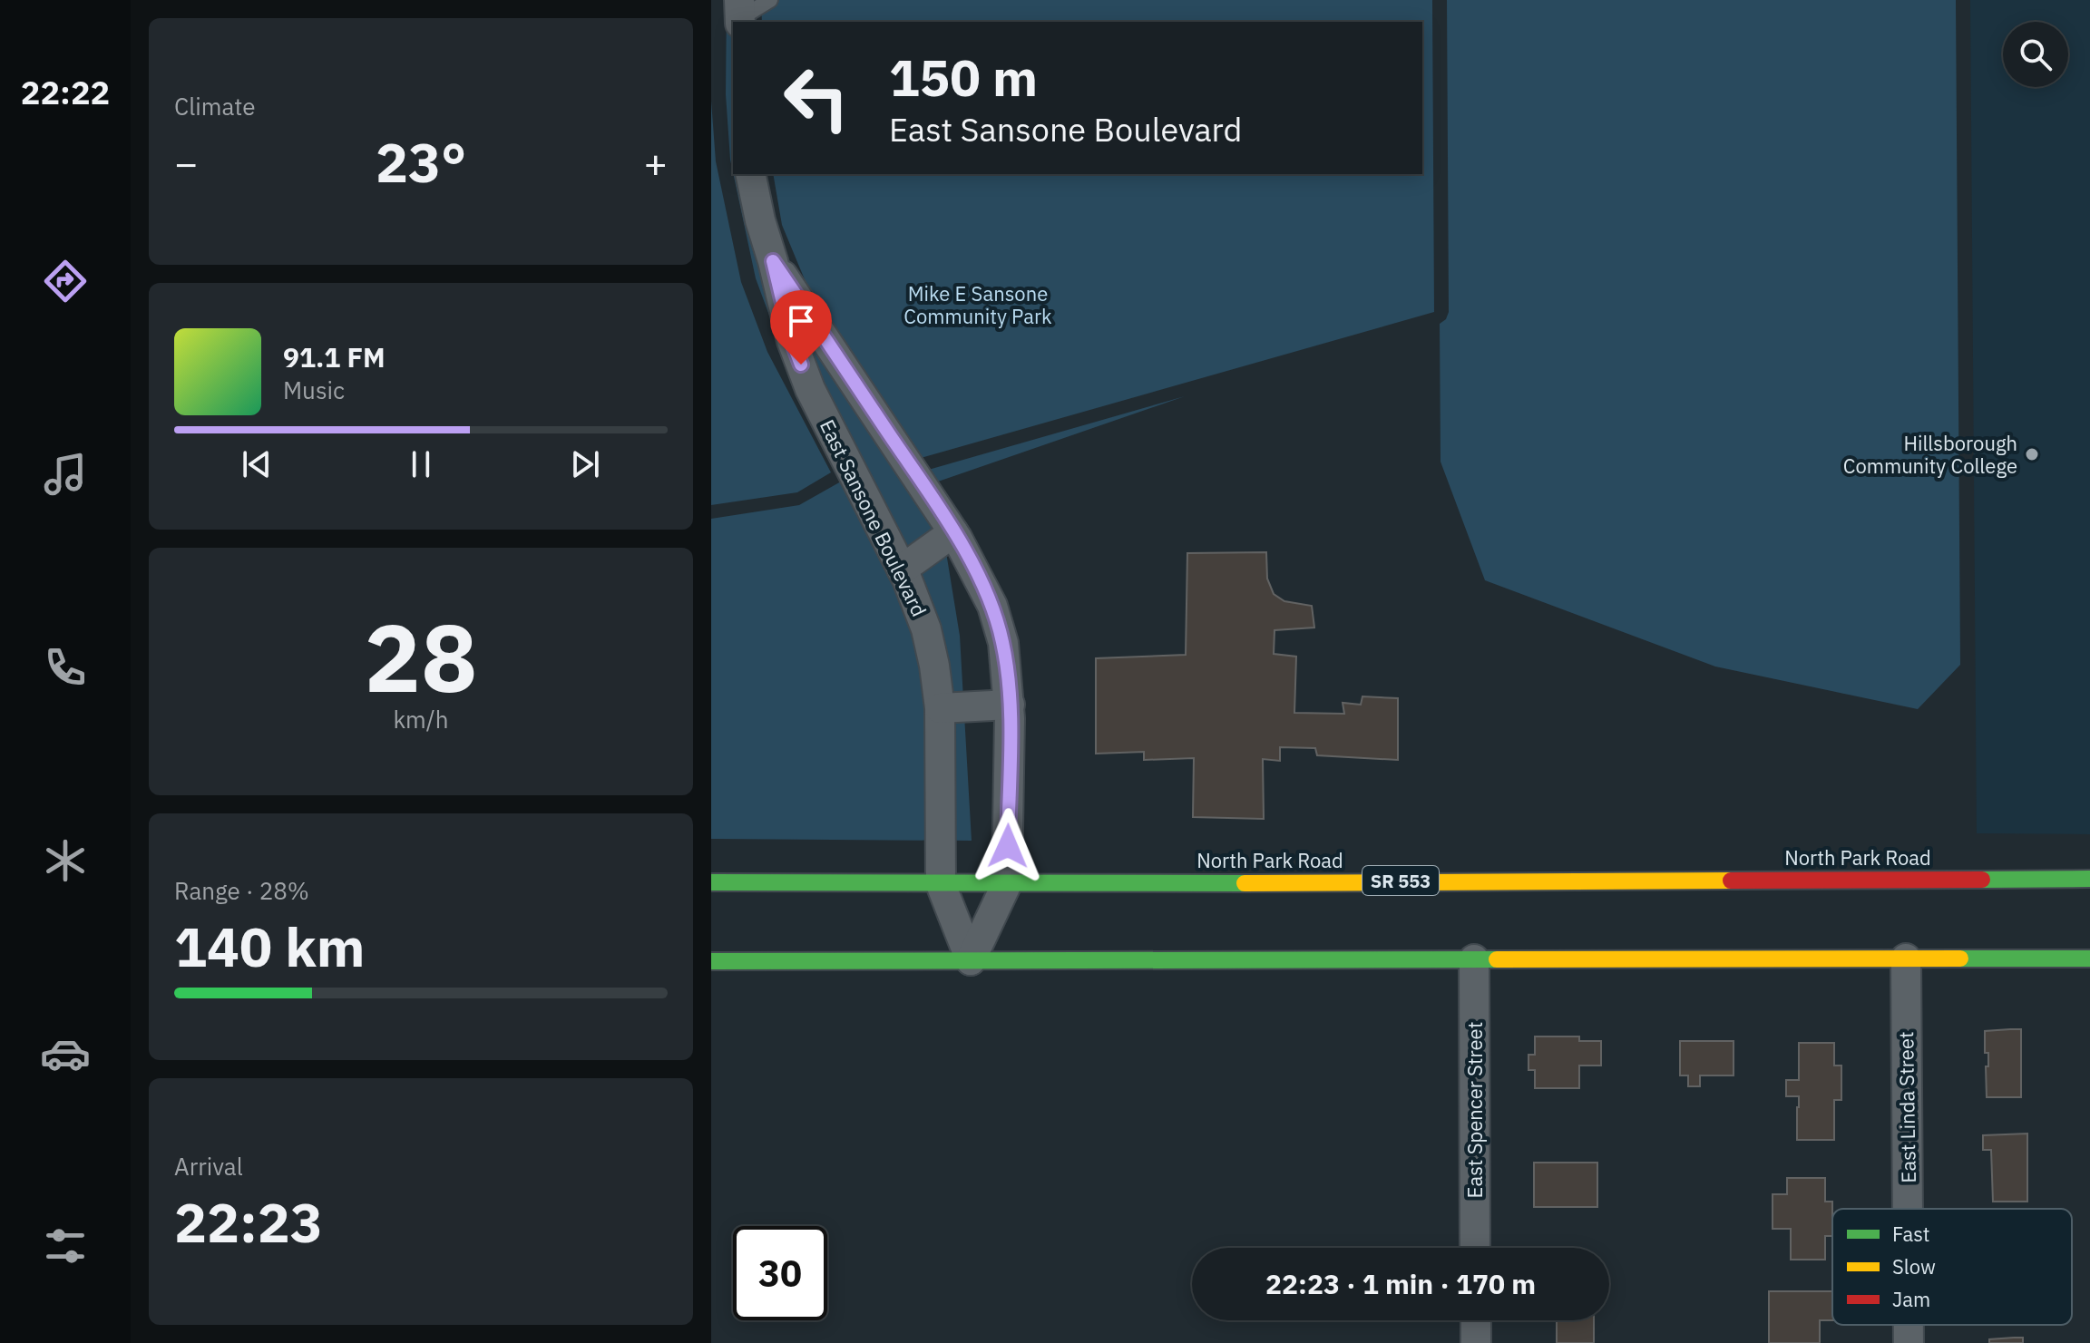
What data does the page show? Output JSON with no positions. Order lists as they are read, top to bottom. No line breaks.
{"streets":{"main road":["North Park Road","SR 553"],"street":["East Sansone Boulevard","East Linda Street","East Spencer Street"]},"crossings":[["East Sansone Boulevard","North Park Road"]],"parks":["Mike E Sansone Community Park"],"places":["Hillsborough Community College"],"legend":["Fast","Slow","Jam"],"page":{"tabs":"22:22","tile":["Climate",["28","km/h"],["Range · 28%","140 km"],["Arrival","22:23"]],"turn":["150 m","East Sansone Boulevard"],"heat":["−","23°","+"],"song":["91.1 FM","Music"],"limit":"30","trip":"22:23 · 1 min · 170 m"}}
